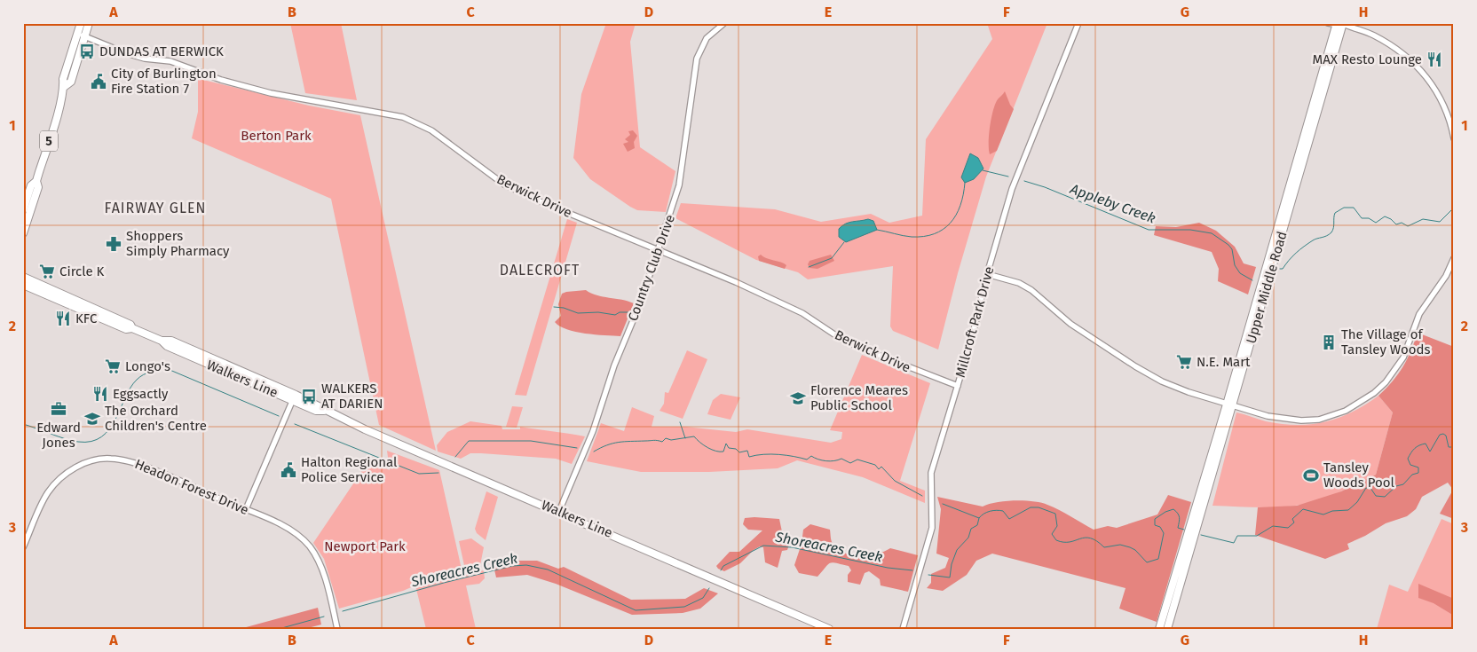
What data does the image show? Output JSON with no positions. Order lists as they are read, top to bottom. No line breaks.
{"streets":{"main road":["5","Upper Middle Road","Walkers Line"],"street":["Berwick Drive","Country Club Drive","Millcroft Park Drive","Headon Forest Drive"]},"crossings":[["5","Berwick Drive"],["Berwick Drive","Country Club Drive"],["Berwick Drive","Millcroft Park Drive"],["Country Club Drive","Walkers Line"]],"districts":["FAIRWAY GLEN","DALECROFT"],"water":["Appleby Creek","Shoreacres Creek"],"parks":["Berton Park","Newport Park"],"places":{"bus stop":["DUNDAS AT BERWICK","WALKERS AT DARIEN"],"restaurant":["MAX Resto Lounge","KFC","Eggsactly"],"public building":["City of Burlington Fire Station 7","Halton Regional Police Service"],"pharmacy":["Shoppers Simply Pharmacy"],"supermarket":["Circle K","N.E. Mart","Longo's"],"building":["The Village of Tansley Woods"],"school or university":["Florence Meares Public School","The Orchard Children's Centre"],"office":["Edward Jones"],"sports":["Tansley Woods Pool"]},"grid":{"columns":["A","B","C","D","E","F","G","H"],"rows":["1","2","3"]}}
